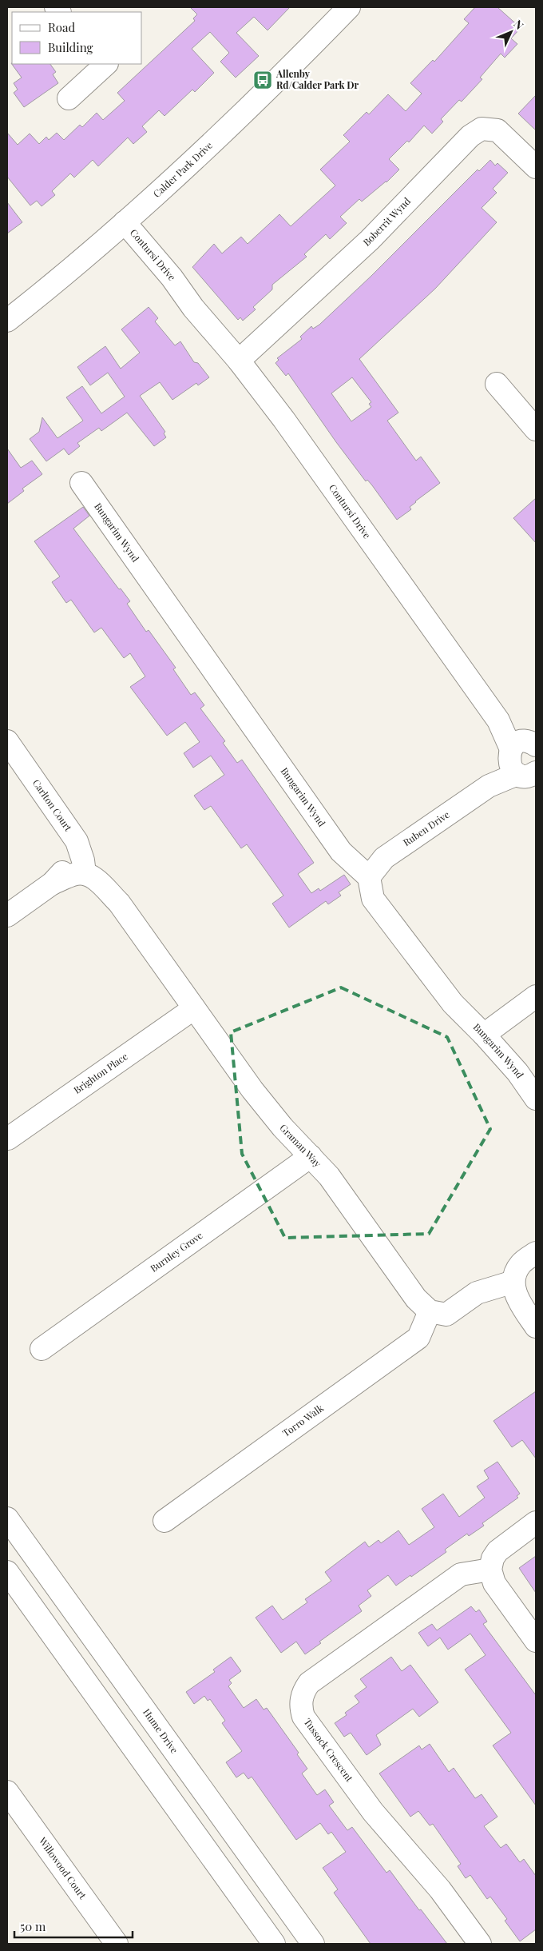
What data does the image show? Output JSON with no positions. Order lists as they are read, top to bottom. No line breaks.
{"streets":{"street":["Calder Park Drive","Boberrit Wynd","Contursi Drive","Bungarim Wynd","Carlton Court","Ruben Drive","Brighton Place","Graman Way","Burnley Grove","Torro Walk","Hume Drive","Tussock Crescent","Willowood Court"]},"crossings":[["Calder Park Drive","Contursi Drive"],["Boberrit Wynd","Contursi Drive"],["Contursi Drive","Ruben Drive"],["Bungarim Wynd","Ruben Drive"],["Carlton Court","Graman Way"],["Brighton Place","Graman Way"],["Graman Way","Burnley Grove"],["Graman Way","Torro Walk"]],"places":{"bus stop":["Allenby Rd/Calder Park Dr"]},"legend":["Road","Building"],"scale_bar":"50 m","north":"top right"}
